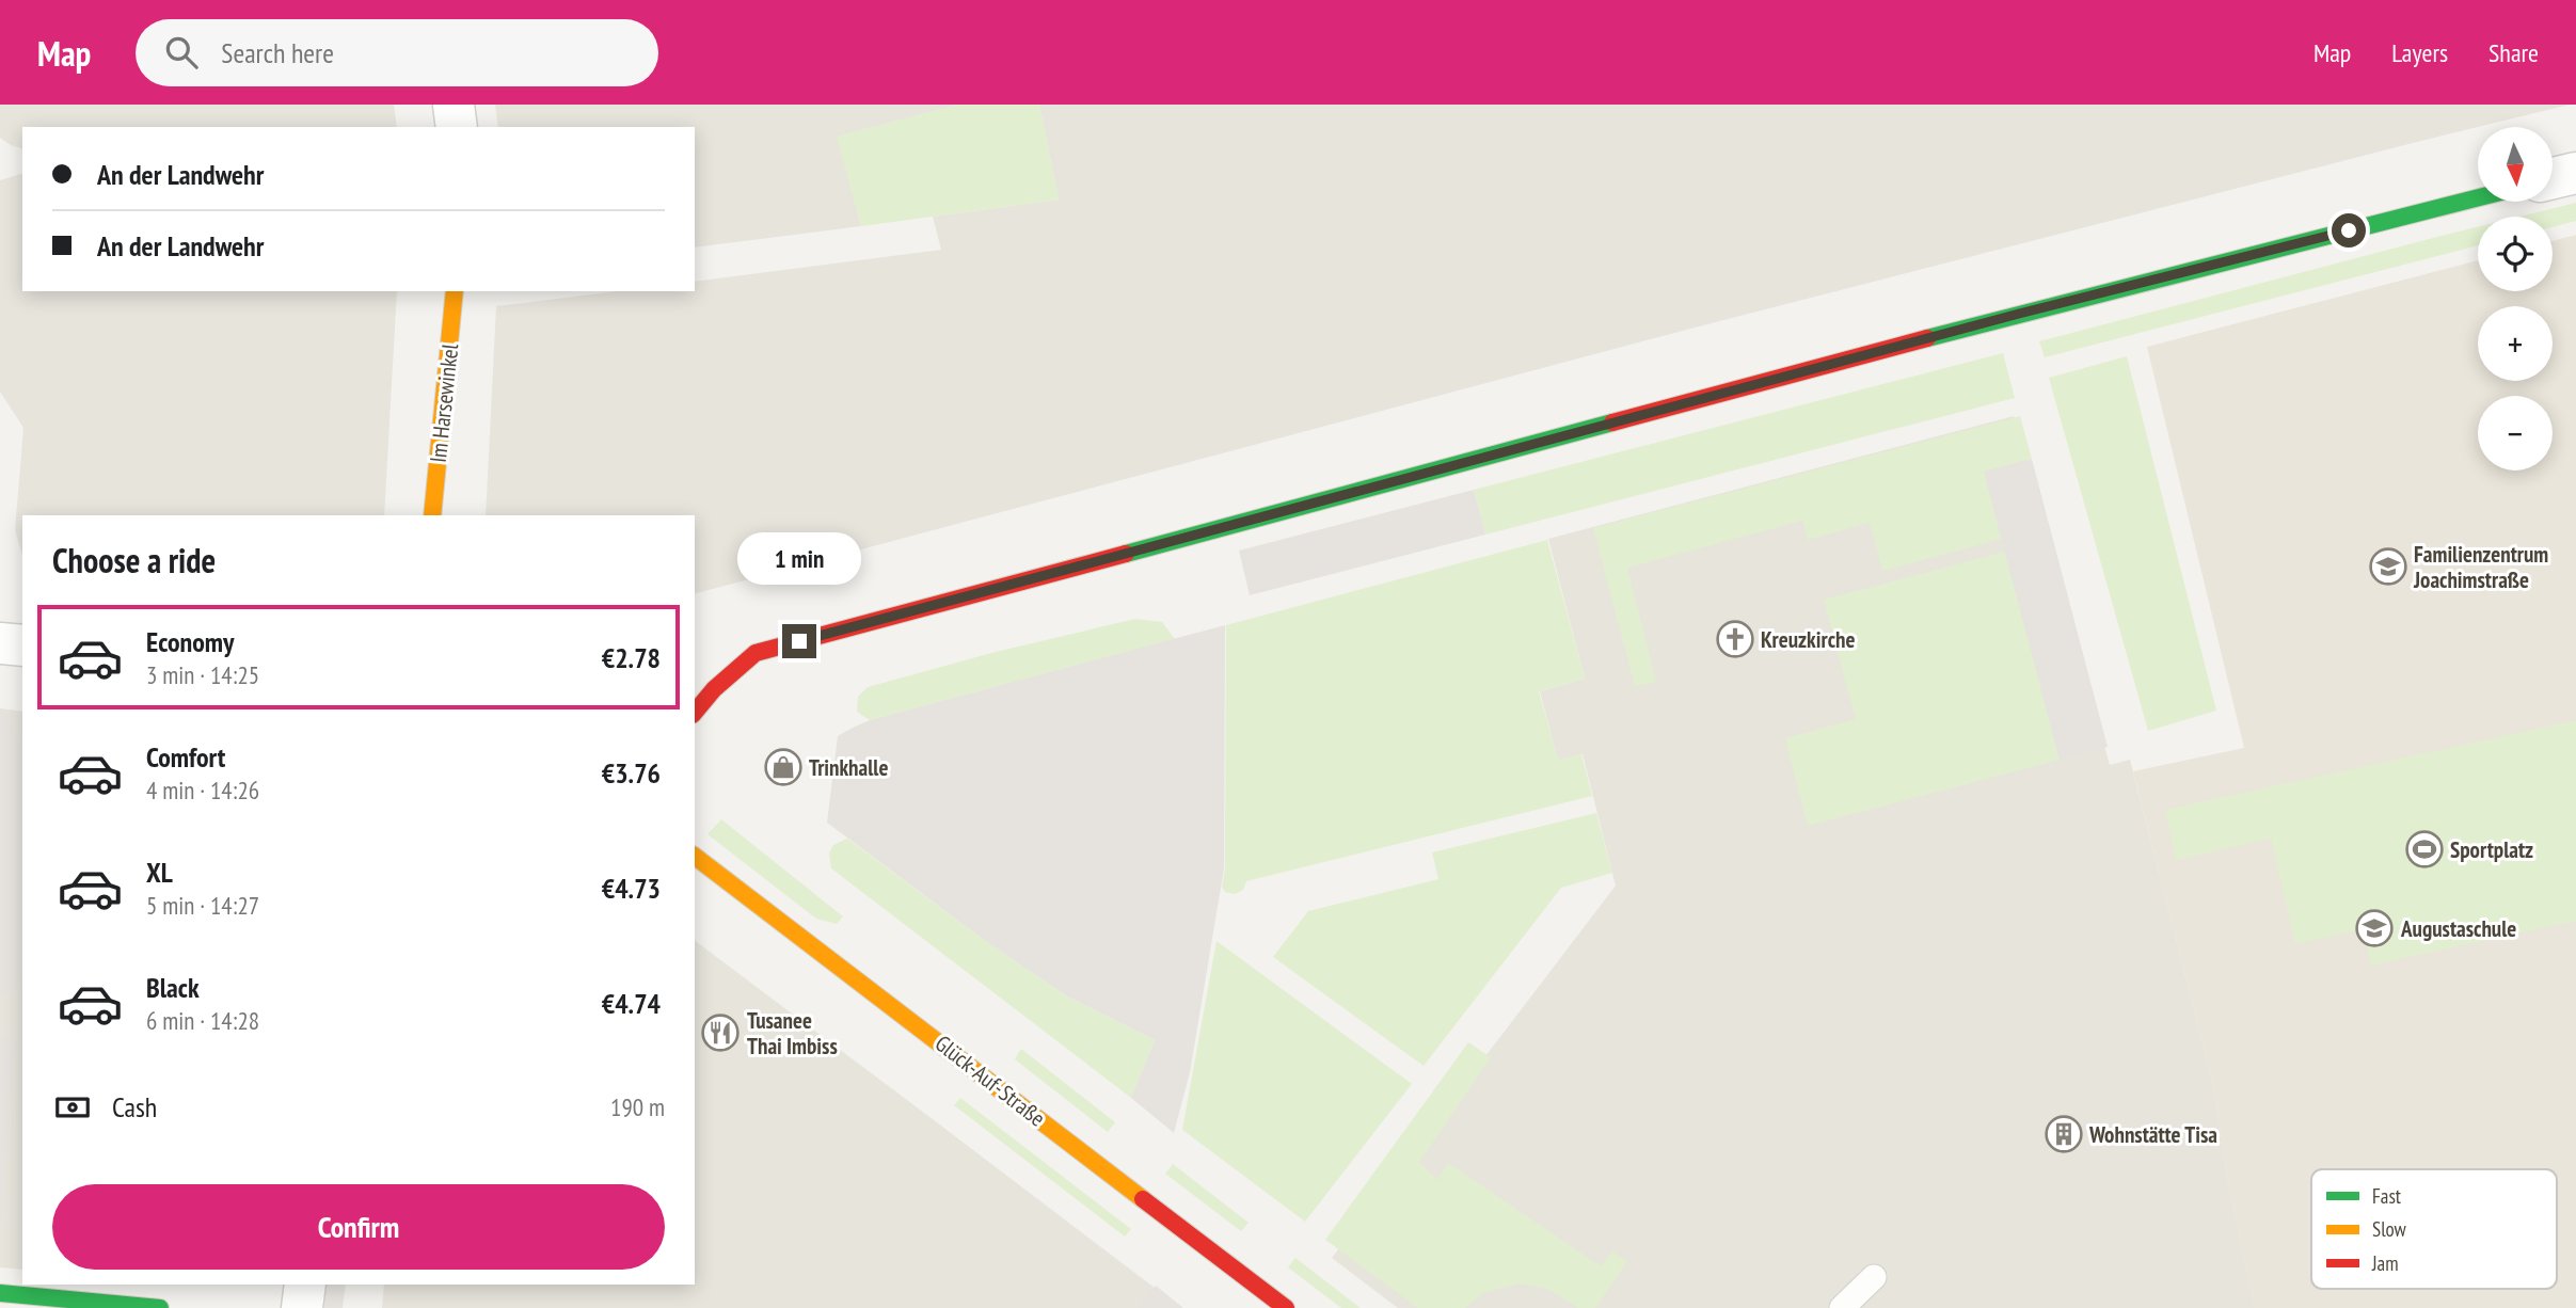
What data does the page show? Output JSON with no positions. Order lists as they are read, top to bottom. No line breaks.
{"streets":{"street":["Im Harsewinkel","Glück-Auf-Straße"]},"places":{"school or university":["Familienzentrum Joachimstraße","Augustaschule"],"church":["Kreuzkirche"],"shop":["Trinkhalle"],"sports":["Sportplatz"],"restaurant":["Tusanee Thai Imbiss"],"building":["Wohnstätte Tisa"]},"legend":["Fast","Slow","Jam"],"north":"bottom","page":{"header":"Map","search":"Search here","nav":["Map","Layers","Share"],"map_buttons":["+","−"],"banner":["An der Landwehr","An der Landwehr"],"heading":"Choose a ride","bubble":"1 min","list":[{"name":"Economy","note":"3 min · 14:25","value":"€2.78"},{"name":"Comfort","note":"4 min · 14:26","value":"€3.76"},{"name":"XL","note":"5 min · 14:27","value":"€4.73"},{"name":"Black","note":"6 min · 14:28","value":"€4.74"}],"pay":["Cash","190 m"],"buttons":"Confirm"}}
